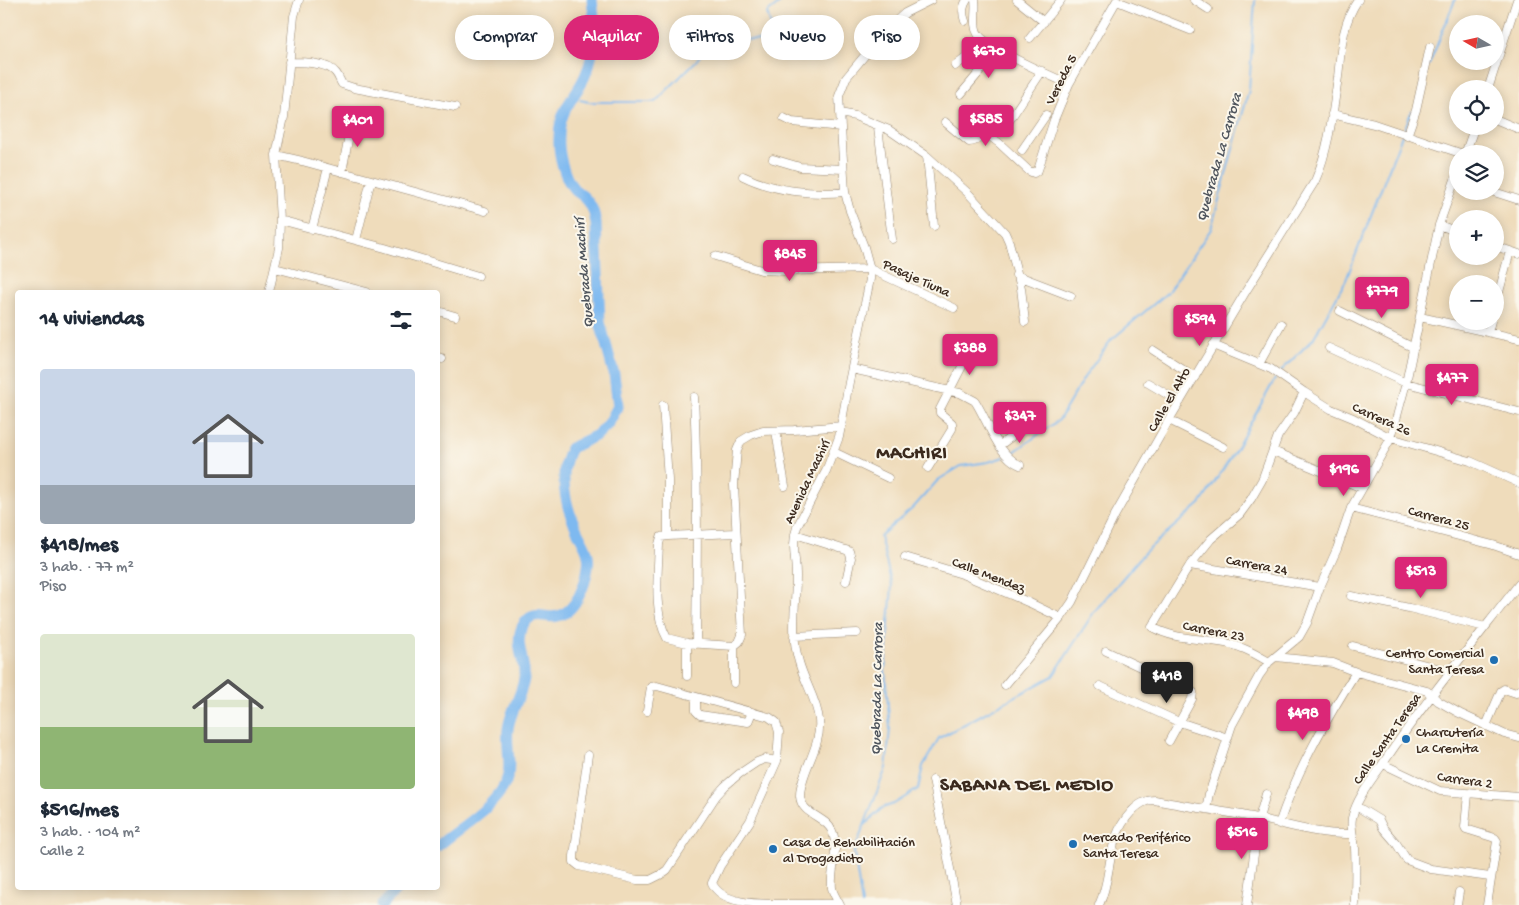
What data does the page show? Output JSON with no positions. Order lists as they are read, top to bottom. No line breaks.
{"streets":{"street":["Vereda 5","Pasaje Tiuna","Calle El Alto","Carrera 26","Avenida Machirí","Carrera 25","Carrera 24","Calle Mendez","Carrera 23","Calle Santa Teresa","Carrera 2"]},"crossings":[["Pasaje Tiuna","Avenida Machirí"],["Calle El Alto","Carrera 26"],["Calle El Alto","Calle Mendez"],["Carrera 24","Carrera 23"],["Carrera 23","Calle Santa Teresa"],["Calle Santa Teresa","Carrera 2"]],"districts":["MACHIRI","SABANA DEL MEDIO"],"water":["Quebrada La Carrora","Quebrada Machirí"],"places":["Centro Comercial Santa Teresa","Charcutería La Cremita","Mercado Periférico Santa Teresa","Casa de Rehabilitación al Drogadicto"],"north":"left","page":{"map_buttons":["+","−"],"chip":["Comprar","Alquilar","Filtros","Nuevo","Piso"],"price":["$670","$585","$401","$845","$779","$594","$388","$477","$347","$196","$513","$418","$498","$516"],"heading":"14 viviendas","list":[{"name":"$418/mes","note":"3 hab. · 77 m² · Piso"},{"name":"$516/mes","note":"3 hab. · 104 m² · Calle 2"}]}}
